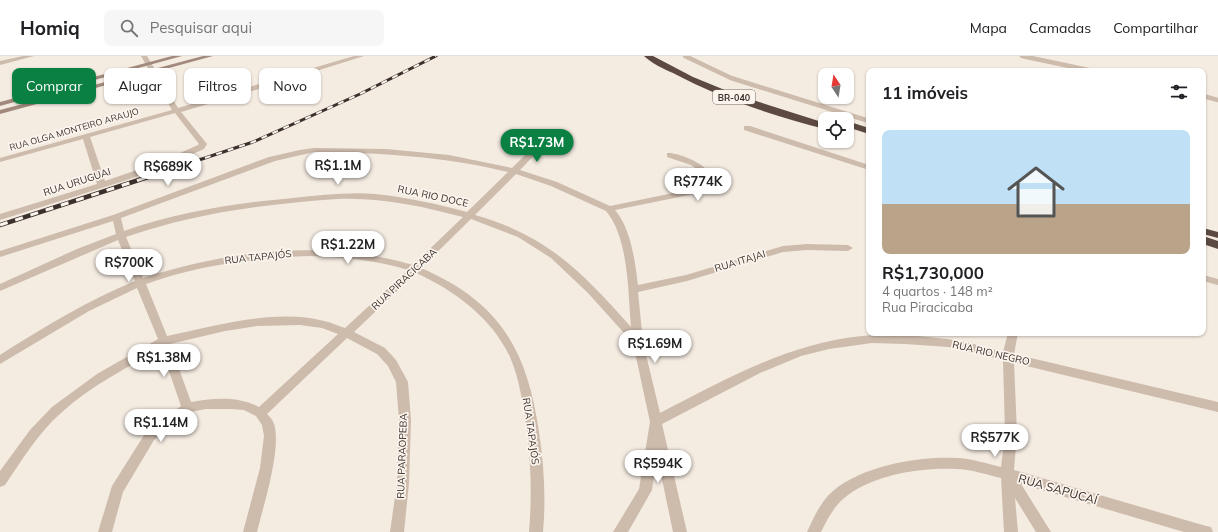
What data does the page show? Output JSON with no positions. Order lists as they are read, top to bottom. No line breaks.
{"streets":{"highway":["BR-040"],"street":["RUA OLGA MONTEIRO ARAUJO","RUA URUGUAI","RUA RIO DOCE","RUA TAPAJÓS","RUA ITAJAI","RUA PIRACICABA","RUA RIO NEGRO","RUA PARAOPEBA","RUA SAPUCAÍ"]},"crossings":[["RUA OLGA MONTEIRO ARAUJO","RUA URUGUAI"],["RUA RIO DOCE","RUA PIRACICABA"],["RUA TAPAJÓS","RUA PIRACICABA"],["RUA PIRACICABA","RUA PARAOPEBA"]],"north":"top","page":{"header":"Homiq","search":"Pesquisar aqui","nav":["Mapa","Camadas","Compartilhar"],"chip":["Comprar","Alugar","Filtros","Novo"],"heading":"11 imóveis","list":[{"name":"R$1,730,000","note":"4 quartos · 148 m² · Rua Piracicaba"}],"price":["R$1.73M","R$1.1M","R$689K","R$774K","R$1.22M","R$700K","R$1.69M","R$1.38M","R$1.14M","R$577K","R$594K"]}}
